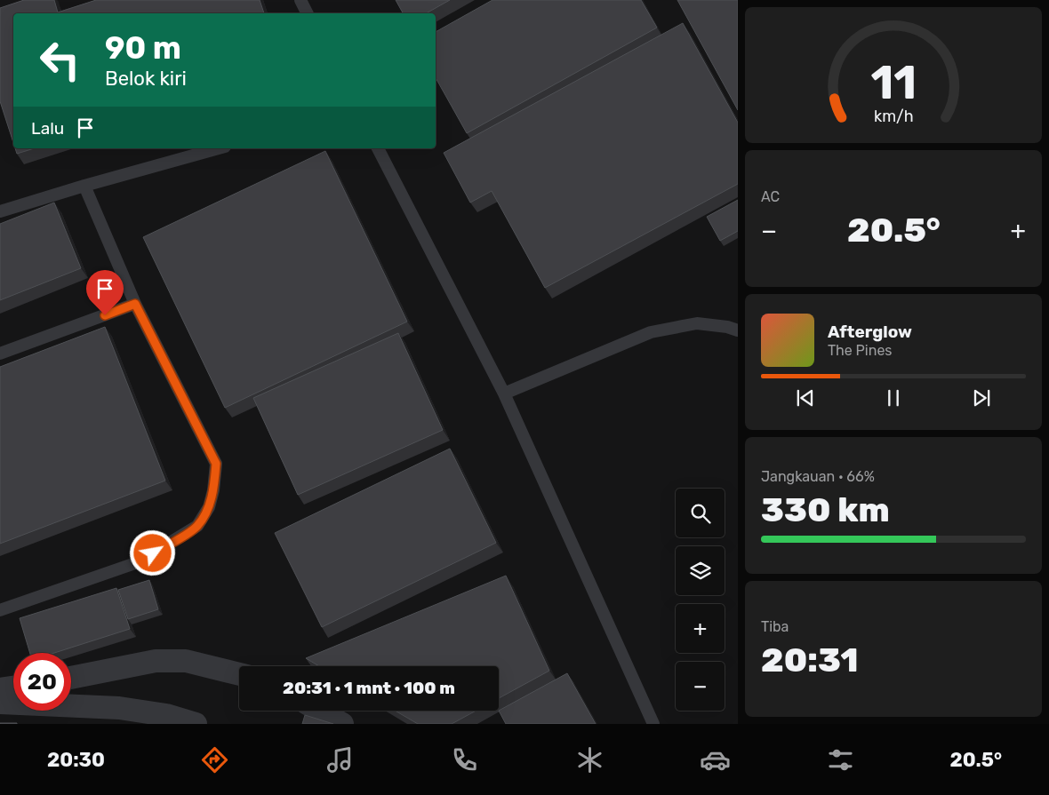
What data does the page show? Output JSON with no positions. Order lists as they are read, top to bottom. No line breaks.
{"page":{"turn":["90 m","Belok kiri"],"then":"Lalu","tile":["AC",["Jangkauan · 66%","330 km"],["Tiba","20:31"]],"heat":["−","20.5°","+"],"song":["Afterglow","The Pines"],"map_buttons":["+","−"],"limit":"20","trip":"20:31 · 1 mnt · 100 m","tabs":["20:30","20.5°"],"gauge":["11","km/h"]}}
